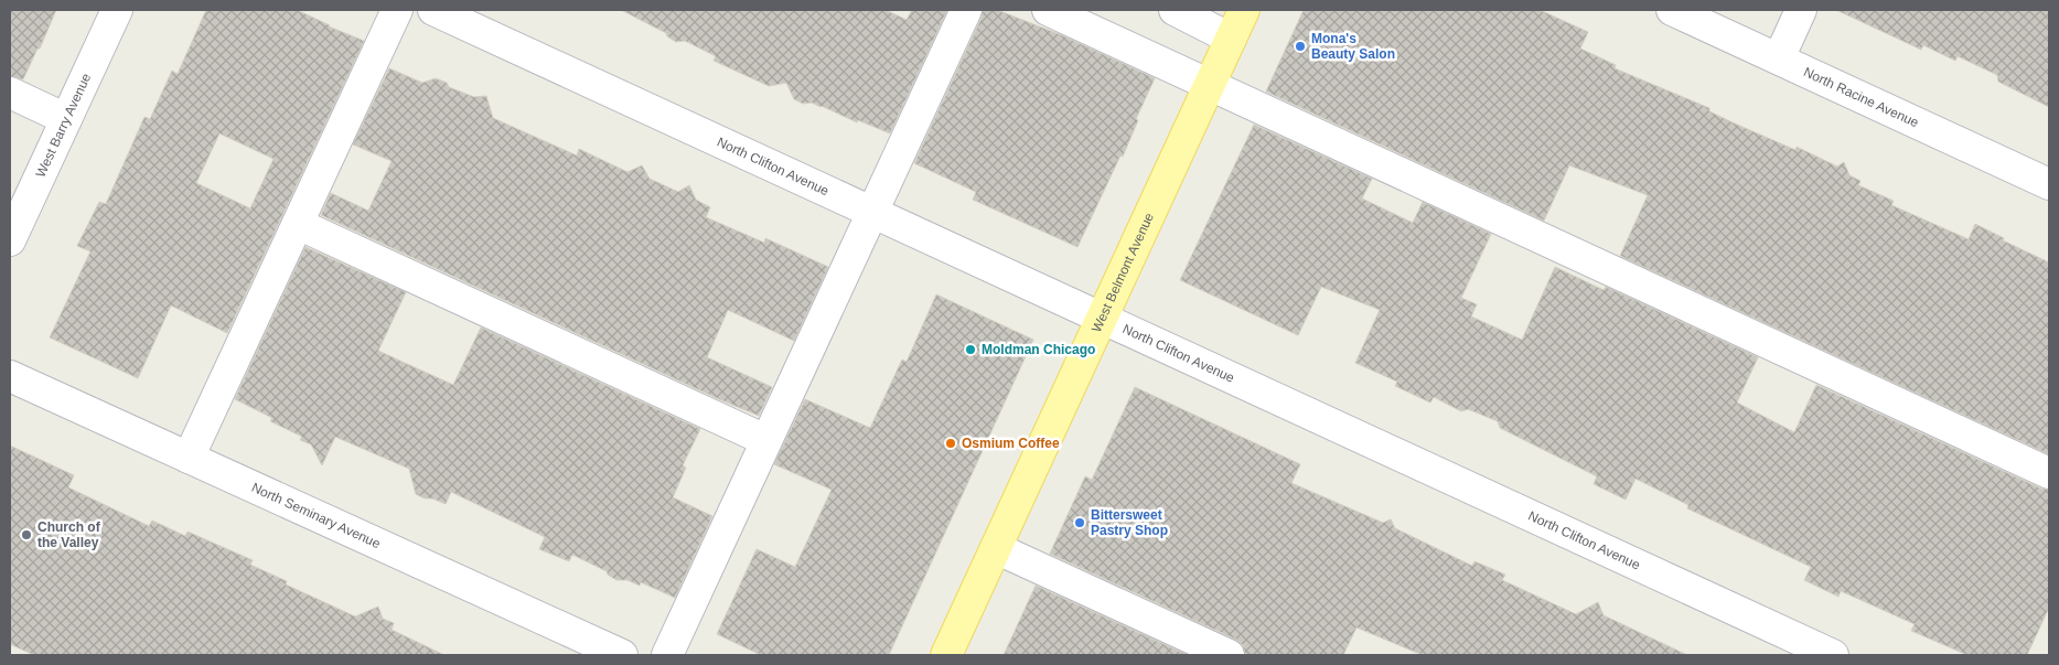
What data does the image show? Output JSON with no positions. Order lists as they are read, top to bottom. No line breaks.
{"streets":{"main road":["West Belmont Avenue"],"street":["North Racine Avenue","West Barry Avenue","North Clifton Avenue","North Seminary Avenue"]},"crossings":[["North Clifton Avenue","West Belmont Avenue"]],"places":["Mona's Beauty Salon","Moldman Chicago","Osmium Coffee","Bittersweet Pastry Shop","Church of the Valley"]}
